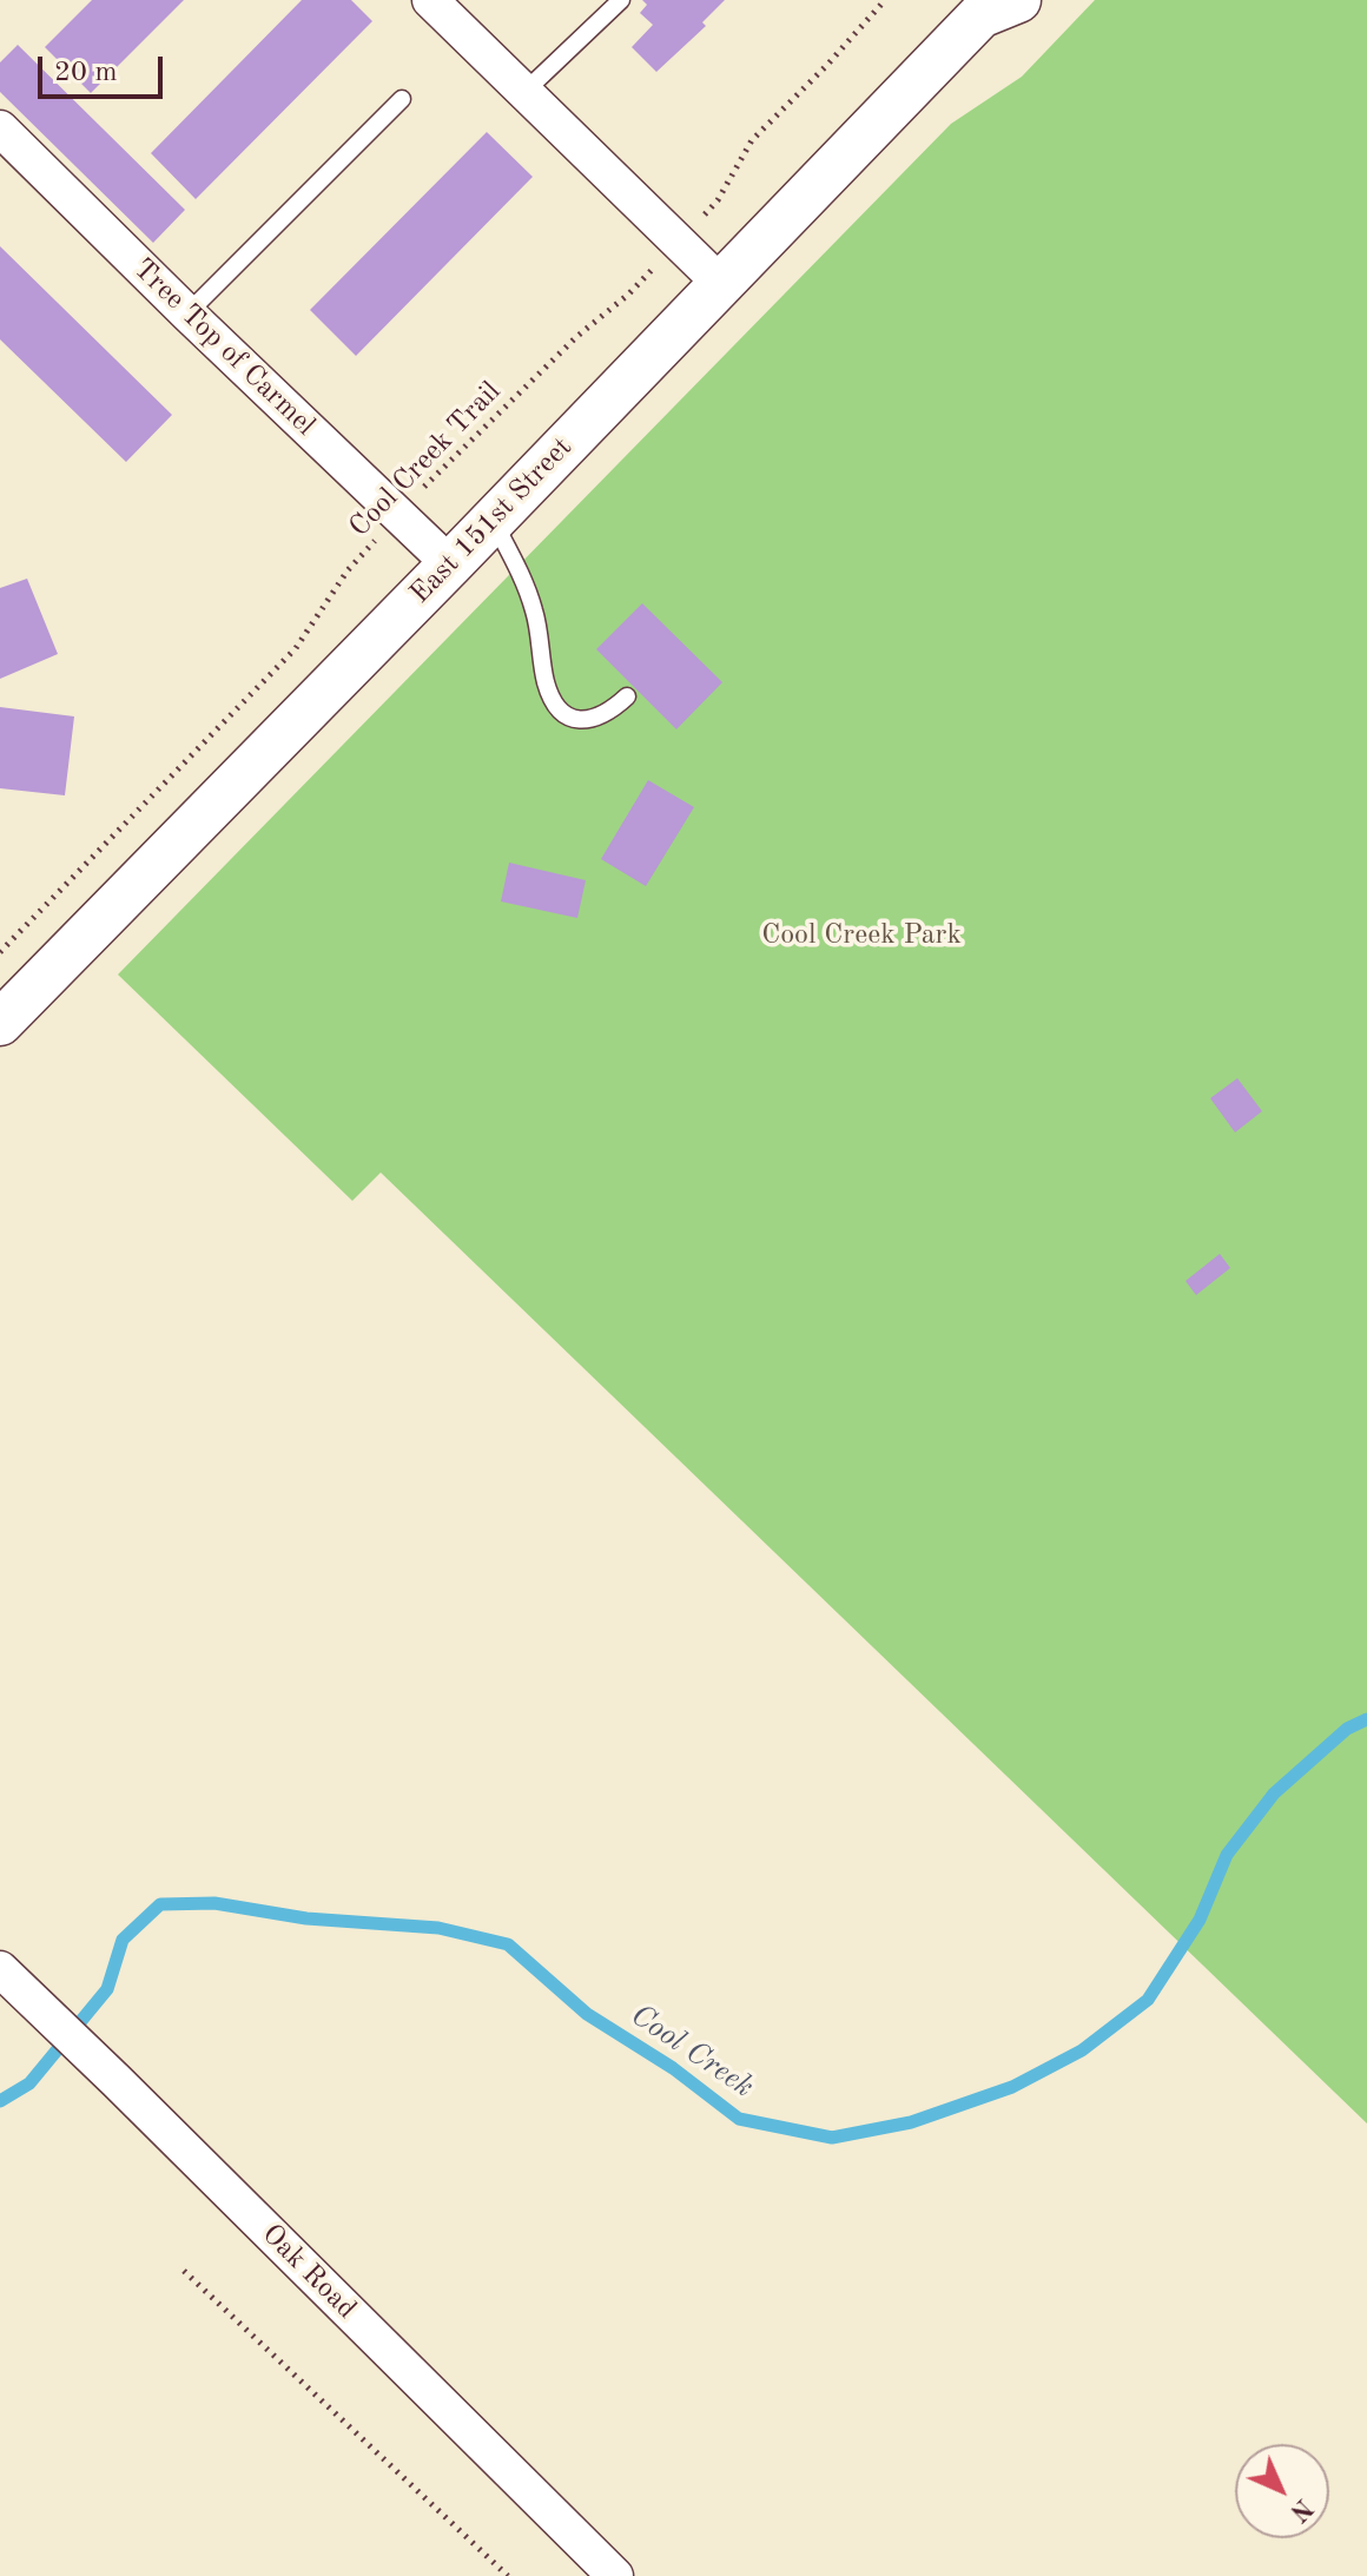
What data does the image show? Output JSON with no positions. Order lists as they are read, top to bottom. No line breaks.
{"streets":{"street":["Tree Top of Carmel","East 151st Street","Oak Road"],"path":["Cool Creek Trail"]},"crossings":[["Tree Top of Carmel","Cool Creek Trail"],["Tree Top of Carmel","East 151st Street"]],"water":["Cool Creek"],"parks":["Cool Creek Park"],"scale_bar":"20 m","north":"bottom right"}
